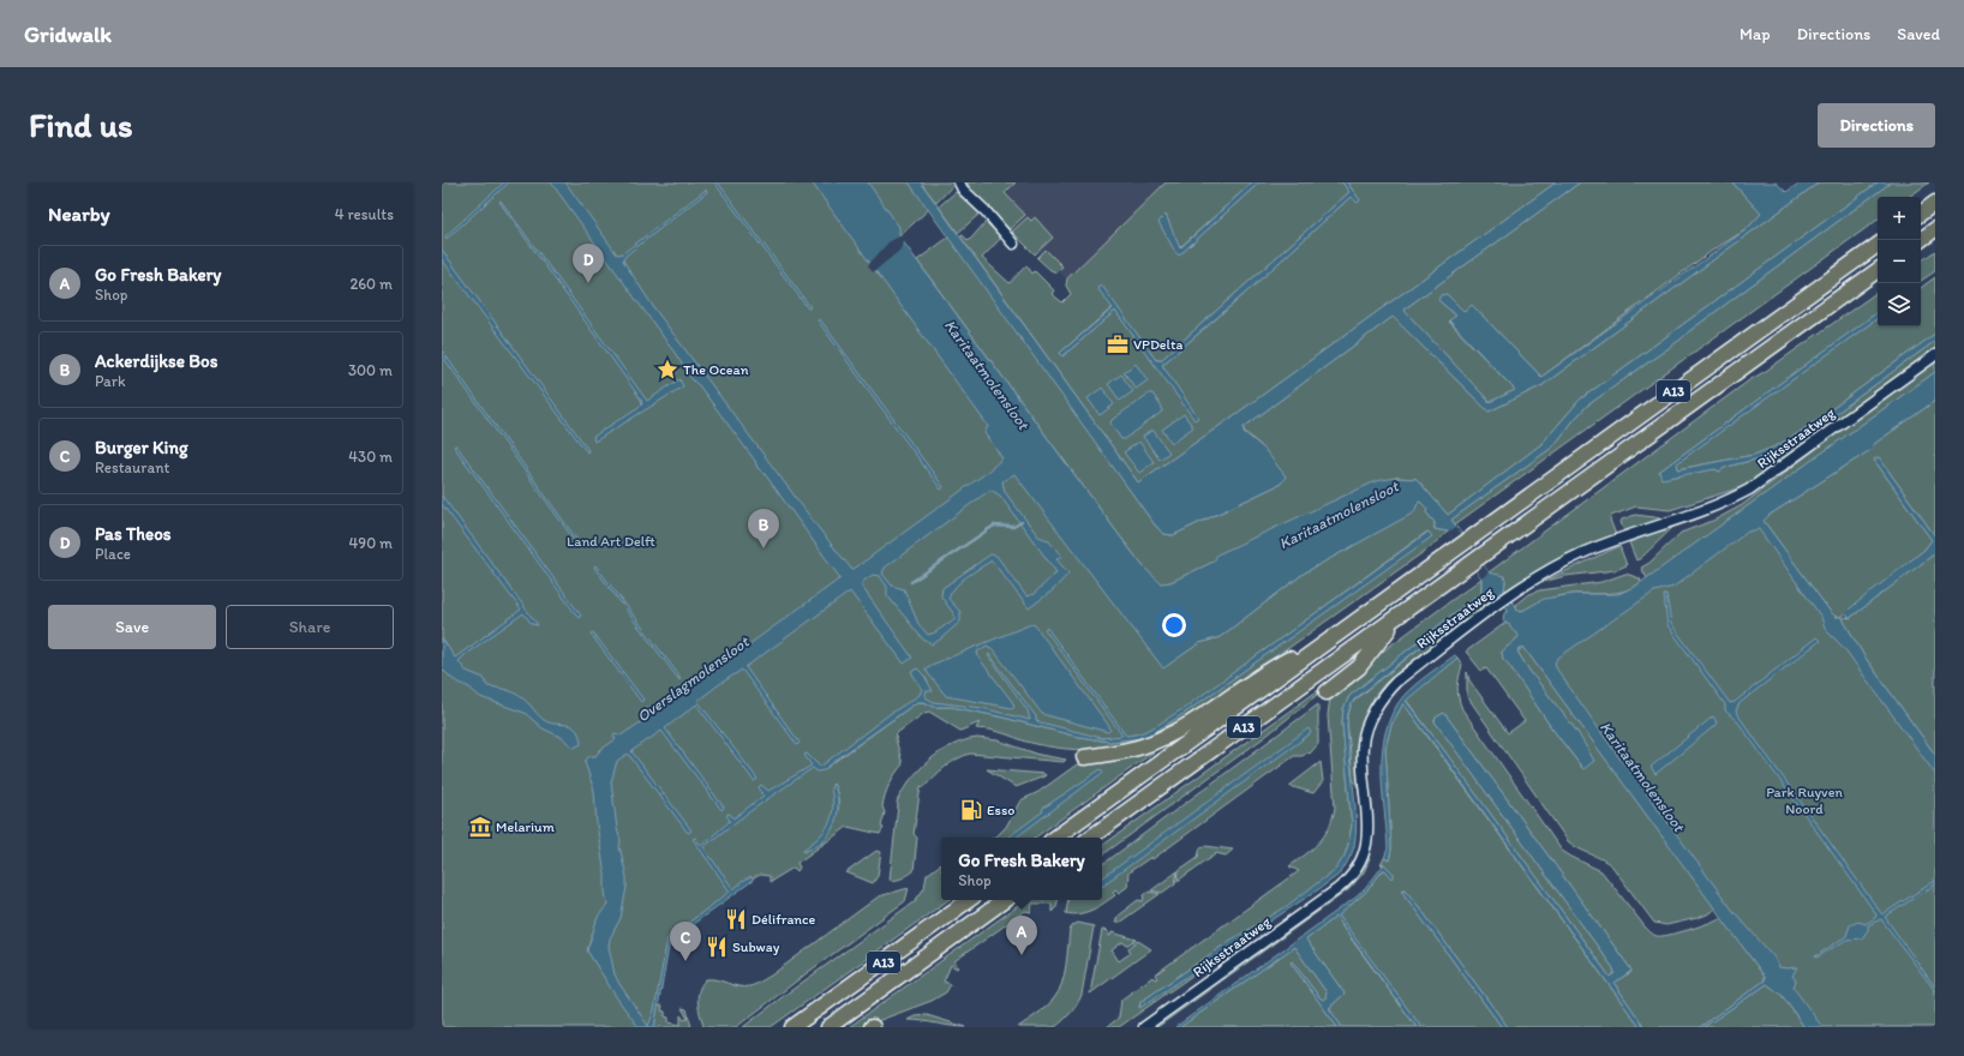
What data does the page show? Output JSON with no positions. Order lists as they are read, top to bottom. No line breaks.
{"streets":{"highway":["A13"],"street":["Rijksstraatweg"]},"water":["Karitaatmolensloot","Overslagmolensloot"],"parks":["Land Art Delft","Park Ruyven Noord"],"places":{"office":["VPDelta"],"place":["The Ocean"],"fuel station":["Esso"],"museum":["Melarium"],"restaurant":["Délifrance","Subway"]},"page":{"header":"Gridwalk","nav":["Map","Directions","Saved"],"buttons":["Directions",["Save","Share"]],"title":"Find us","heading":["Nearby","4 results"],"map_buttons":["+","−"],"pins":["D","B","A","C"],"list":[{"mark":"A","name":"Go Fresh Bakery","note":"Shop","value":"260 m"},{"mark":"B","name":"Ackerdijkse Bos","note":"Park","value":"300 m"},{"mark":"C","name":"Burger King","note":"Restaurant","value":"430 m"},{"mark":"D","name":"Pas Theos","note":"Place","value":"490 m"}],"popup":["Go Fresh Bakery","Shop"]}}
